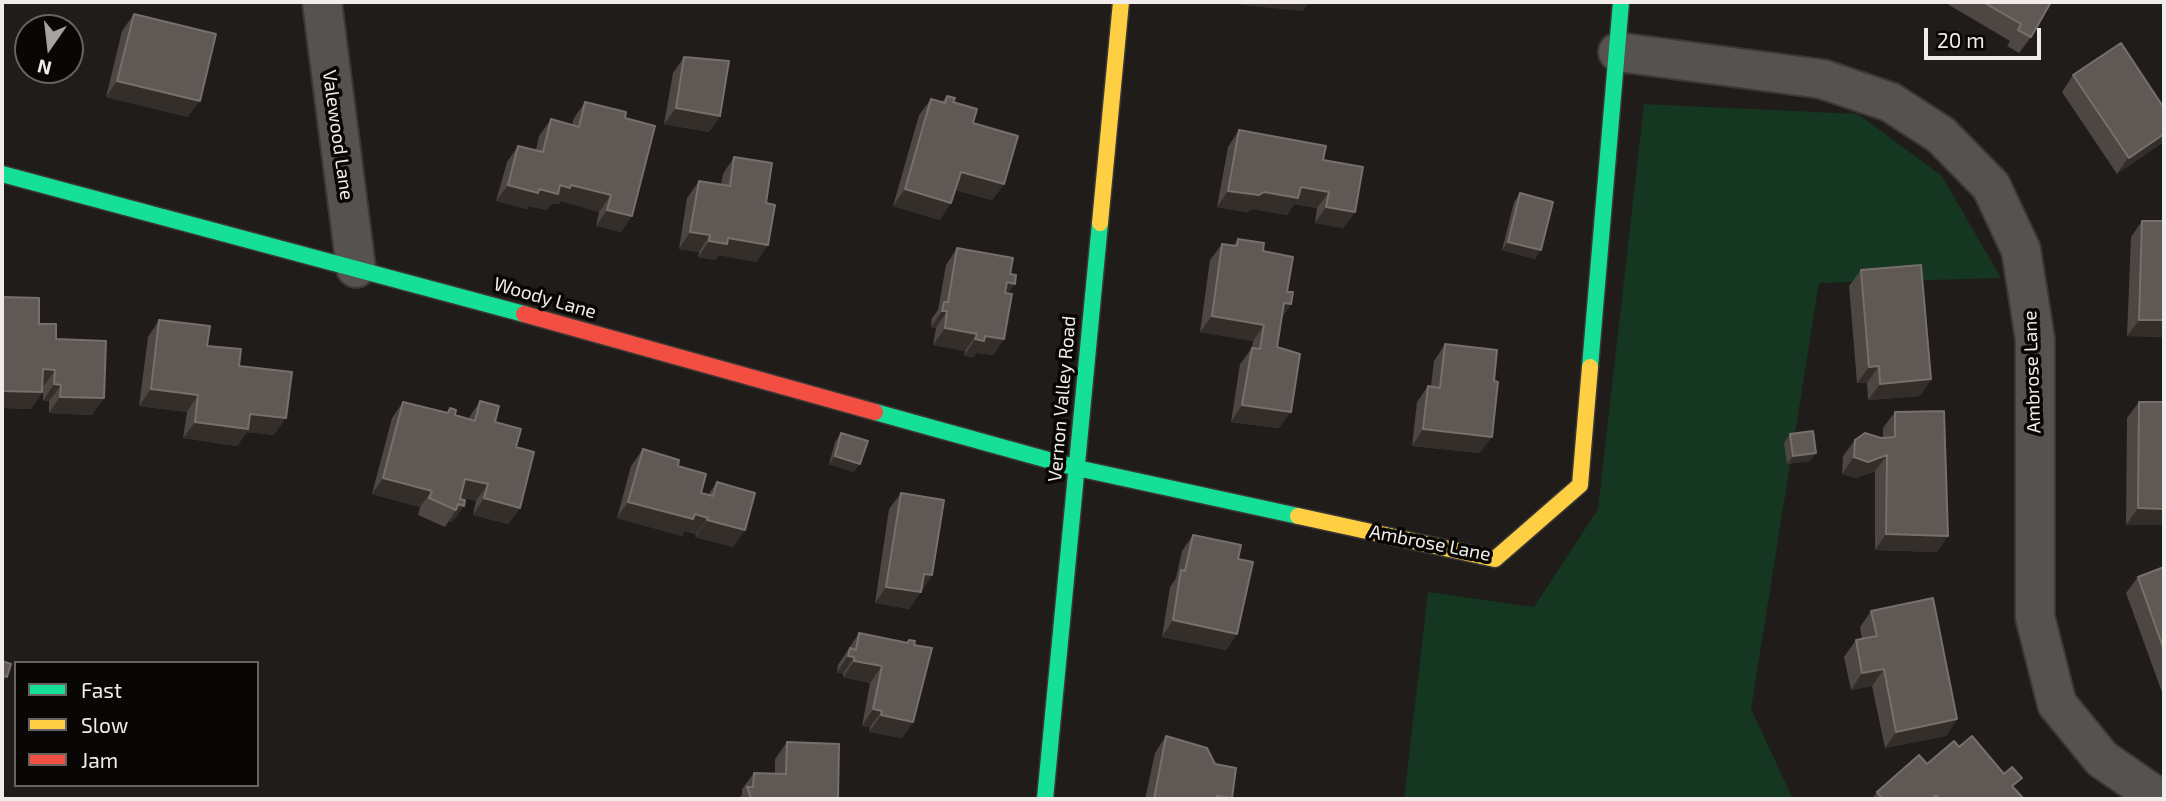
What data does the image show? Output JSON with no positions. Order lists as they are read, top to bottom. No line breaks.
{"streets":{"street":["Valewood Lane","Woody Lane","Ambrose Lane","Vernon Valley Road"]},"crossings":[["Valewood Lane","Woody Lane"],["Woody Lane","Ambrose Lane"],["Woody Lane","Vernon Valley Road"],["Ambrose Lane","Vernon Valley Road"]],"legend":["Fast","Slow","Jam"],"scale_bar":"20 m","north":"bottom"}
